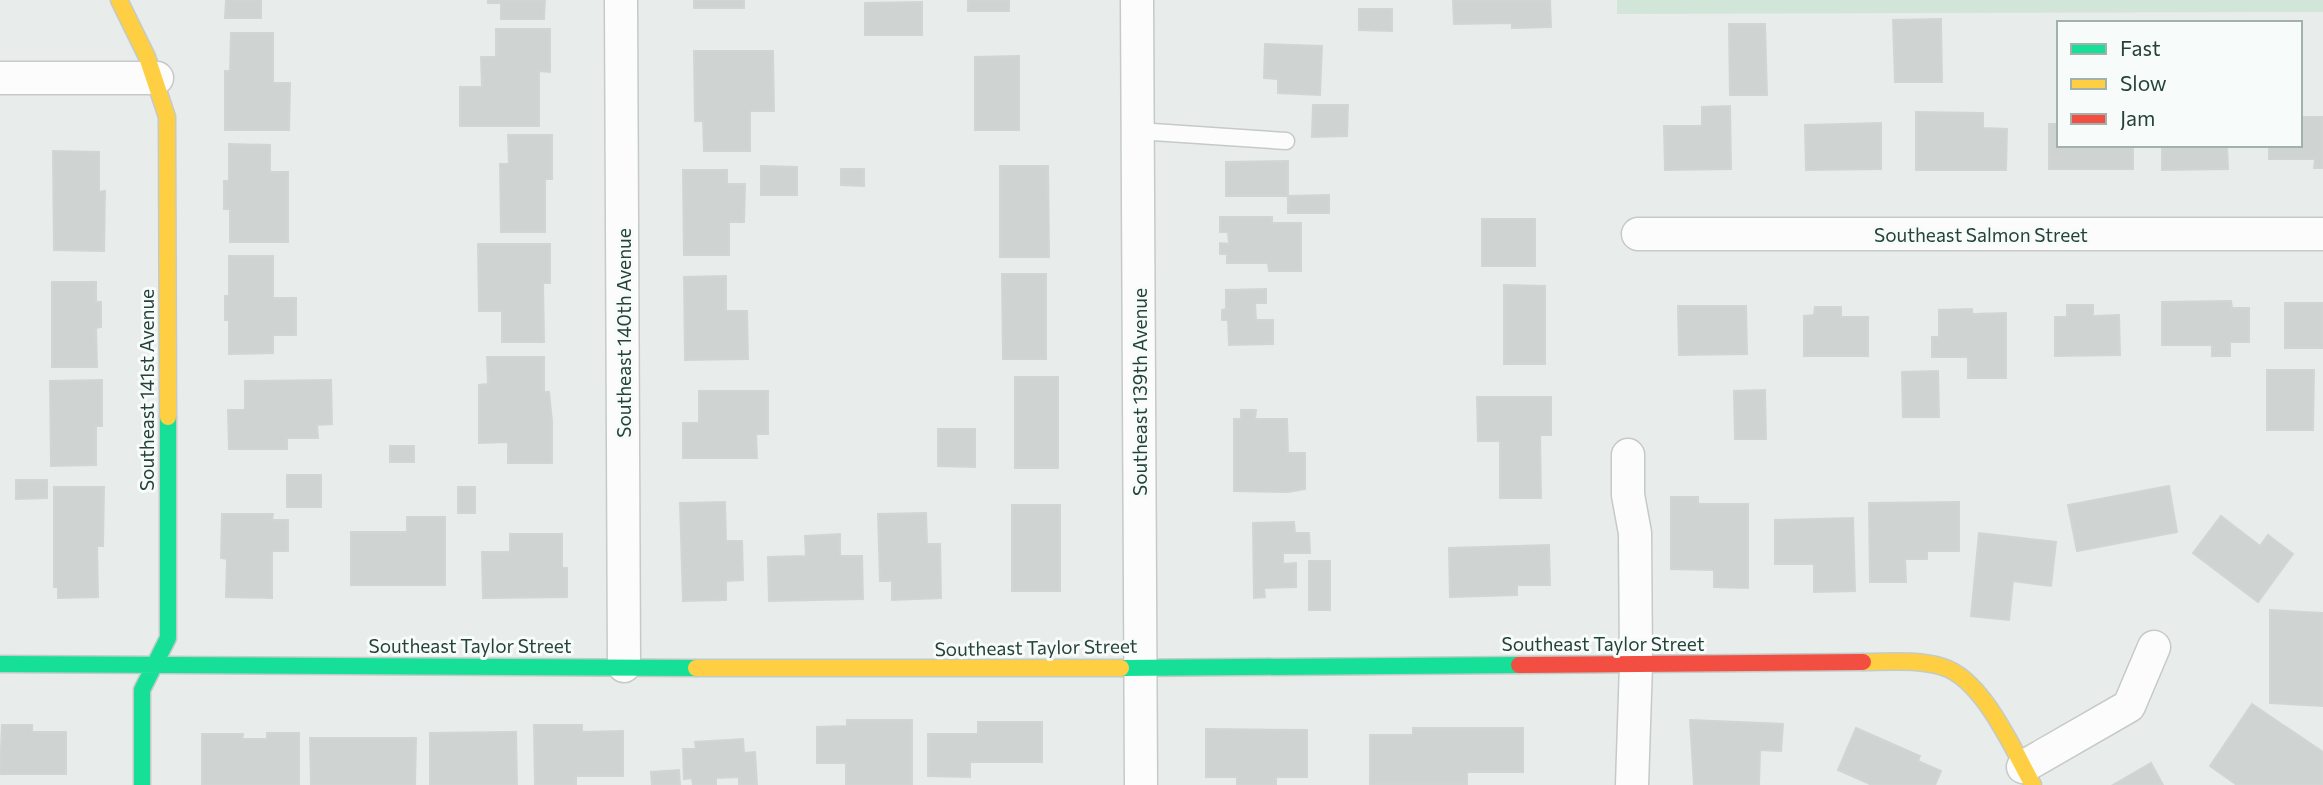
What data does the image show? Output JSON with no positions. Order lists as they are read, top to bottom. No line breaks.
{"streets":{"street":["Southeast Salmon Street","Southeast 140th Avenue","Southeast 141st Avenue","Southeast 139th Avenue","Southeast Taylor Street"]},"crossings":[["Southeast 140th Avenue","Southeast Taylor Street"],["Southeast 141st Avenue","Southeast Taylor Street"],["Southeast 139th Avenue","Southeast Taylor Street"]],"legend":["Fast","Slow","Jam"]}
